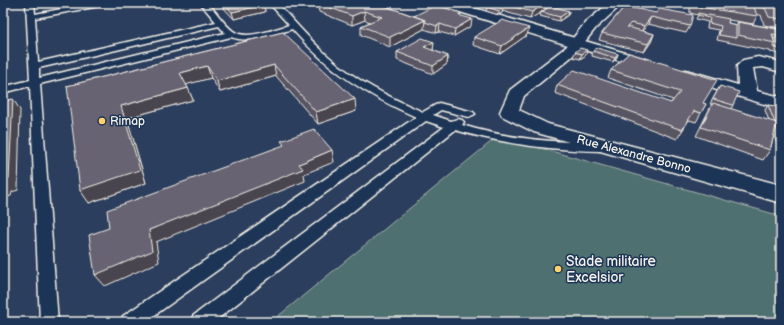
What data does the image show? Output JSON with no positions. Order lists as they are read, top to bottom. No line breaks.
{"streets":{"street":["Rue Alexandre Bonno"]},"places":["Rimap","Stade militaire Excelsior"]}
